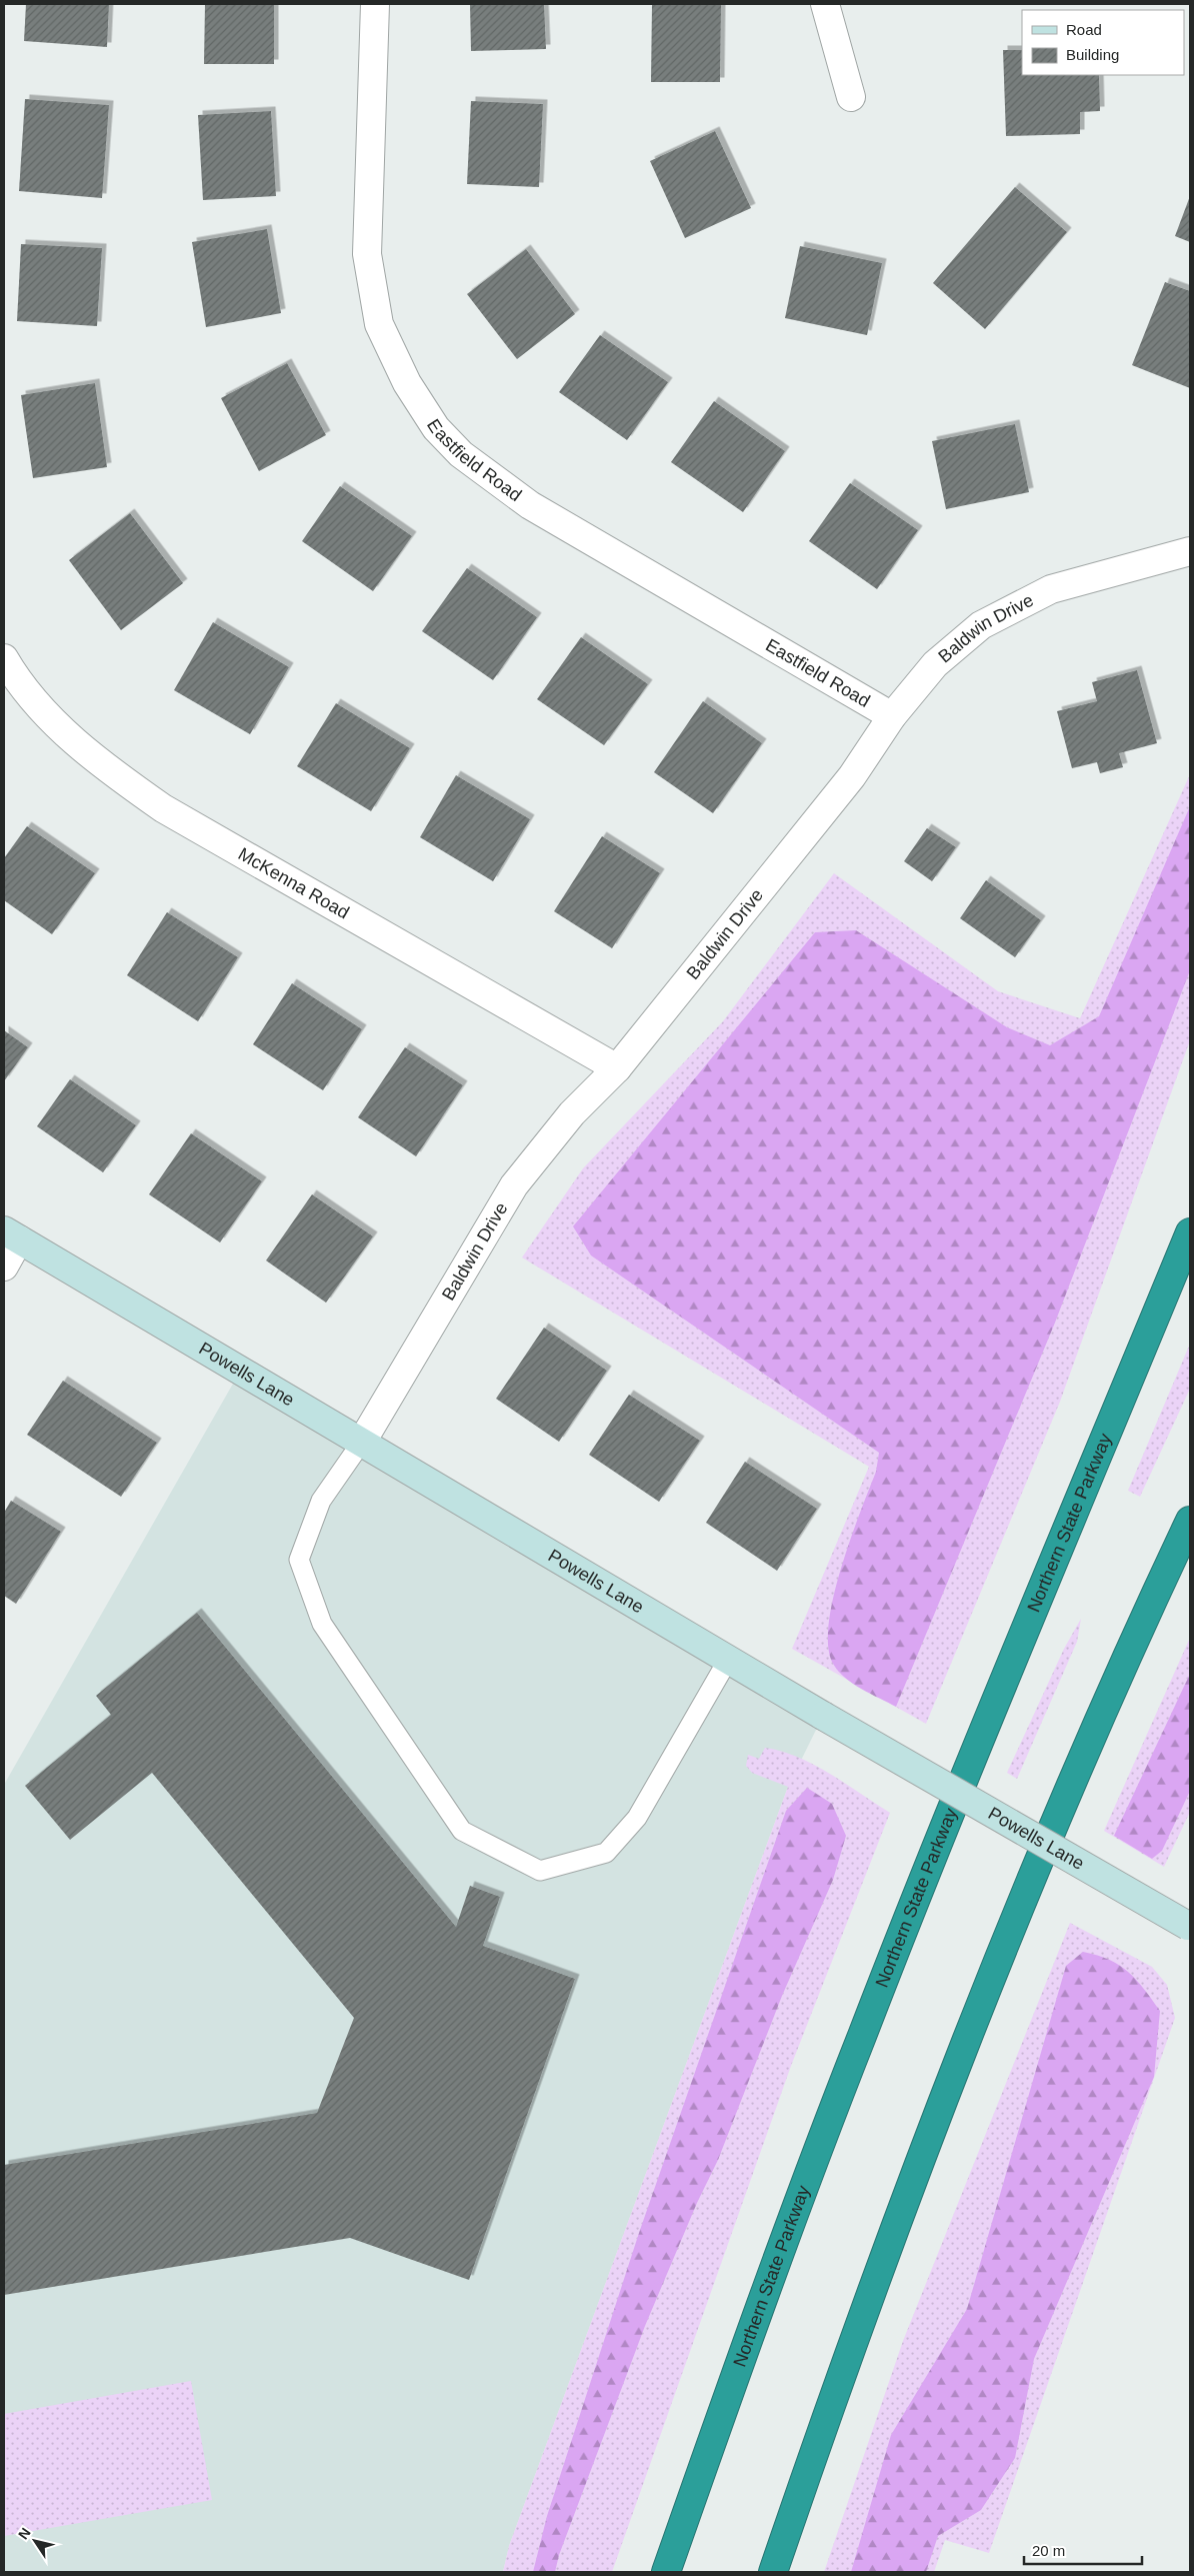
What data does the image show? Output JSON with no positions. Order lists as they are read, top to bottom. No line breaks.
{"streets":{"highway":["Northern State Parkway"],"street":["Eastfield Road","Baldwin Drive","McKenna Road","Powells Lane"]},"crossings":[["Eastfield Road","Baldwin Drive"],["Baldwin Drive","McKenna Road"],["Baldwin Drive","Powells Lane"]],"legend":["Road","Building"],"scale_bar":"20 m","north":"top left"}
